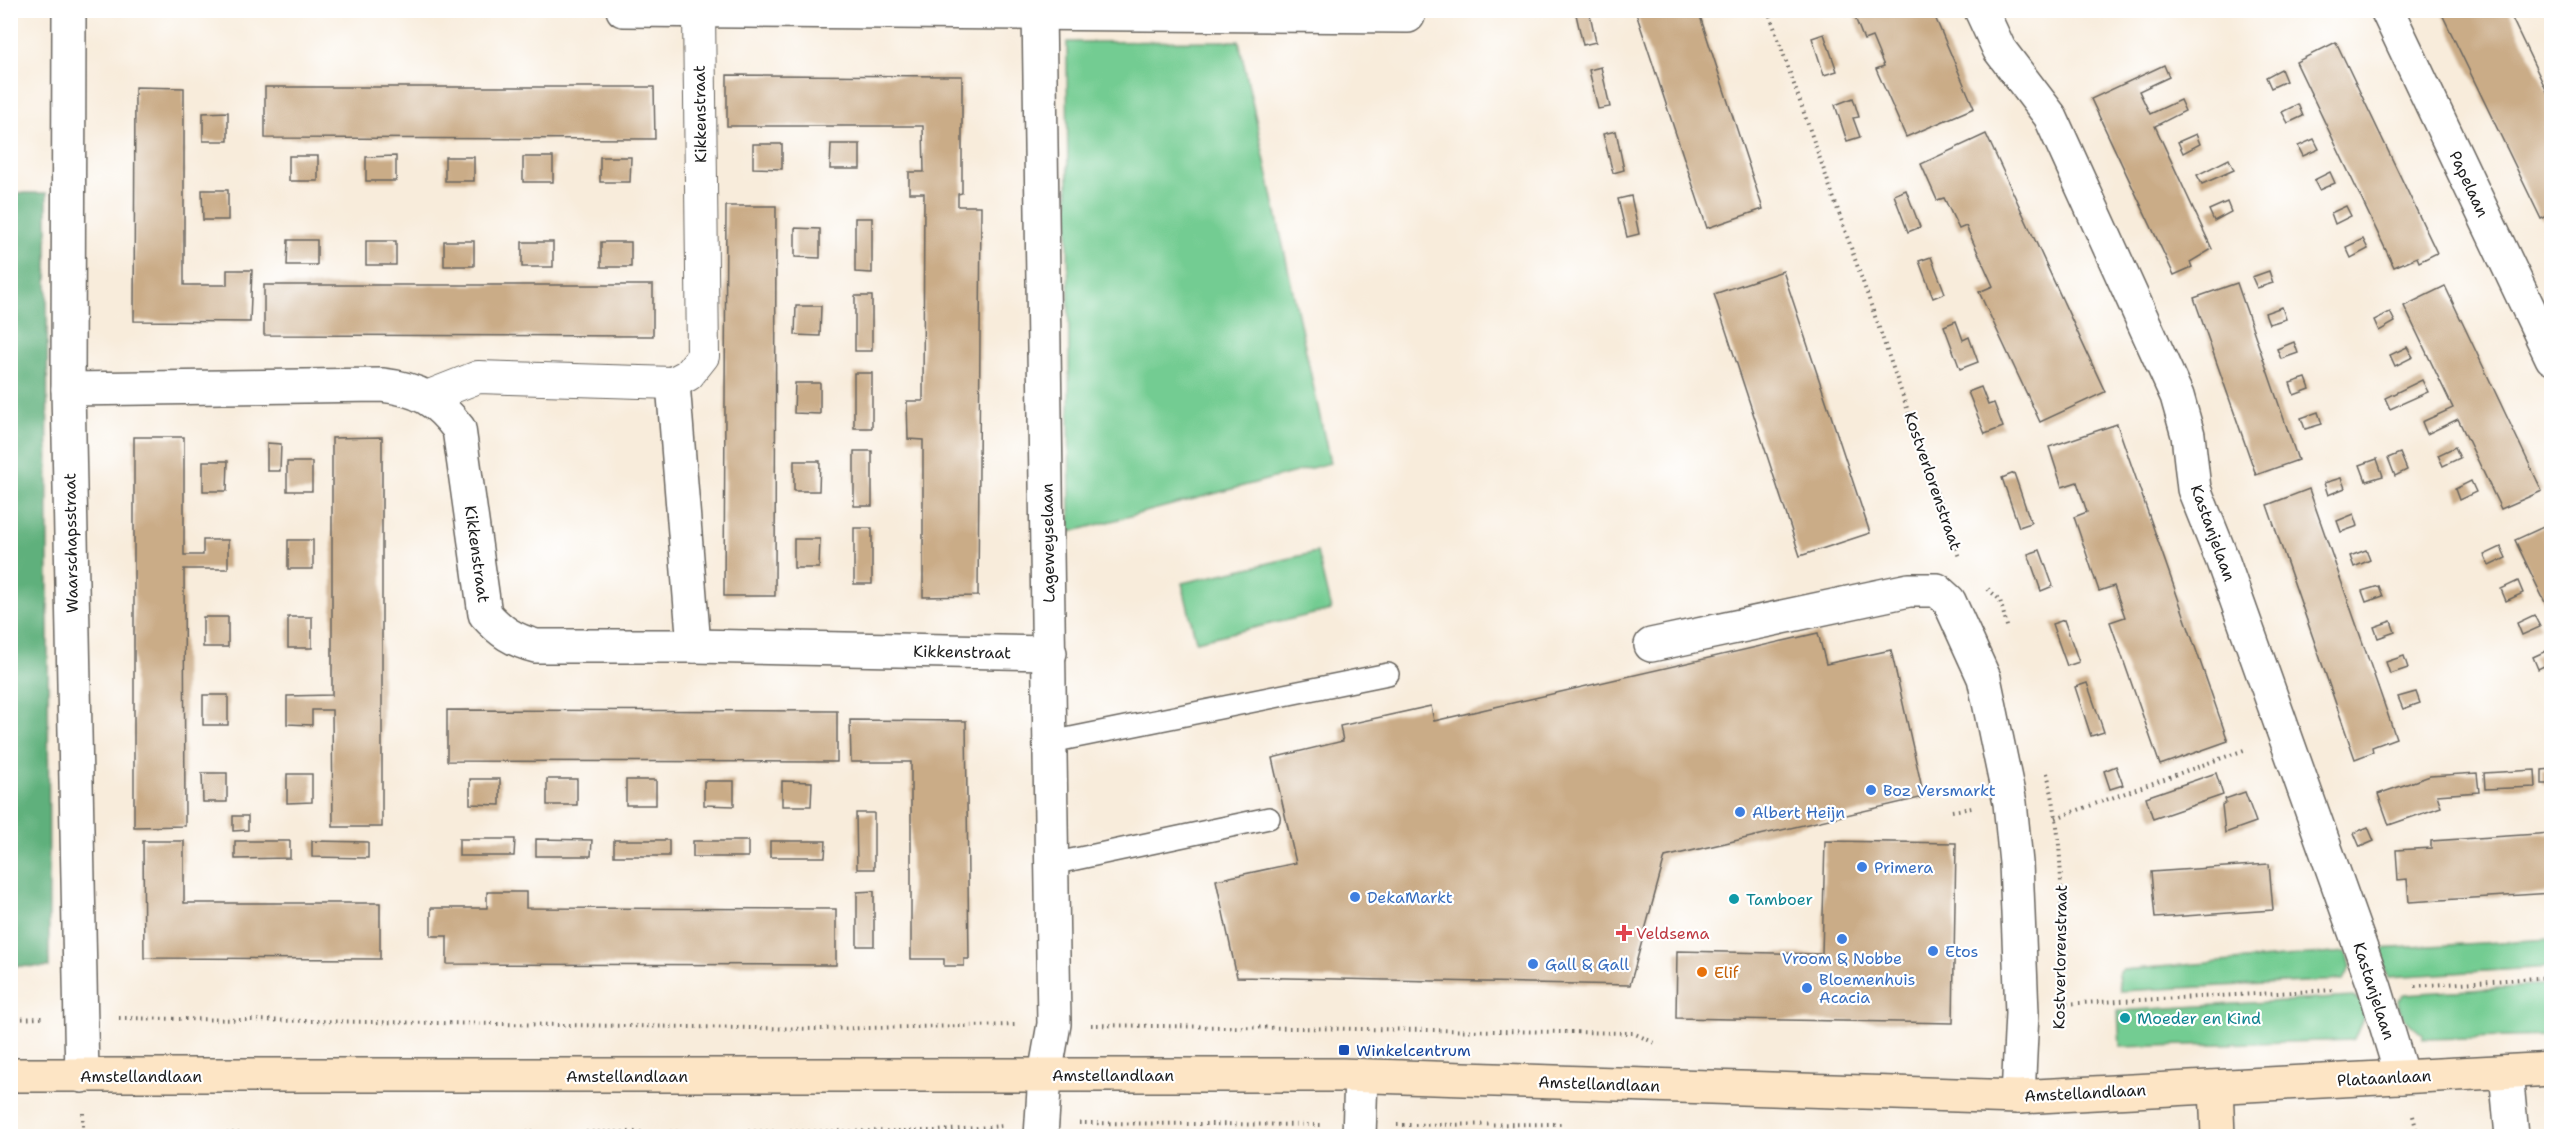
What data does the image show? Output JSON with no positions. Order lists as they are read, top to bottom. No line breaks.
{"streets":{"main road":["Amstellandlaan","Plataanlaan"],"street":["Kikkenstraat","Papelaan","Kastanjelaan","Waarschapsstraat","Lageweyselaan"],"path":["Kostverlorenstraat"]},"crossings":[["Kikkenstraat","Waarschapsstraat"],["Kikkenstraat","Lageweyselaan"],["Kastanjelaan","Plataanlaan"],["Waarschapsstraat","Amstellandlaan"],["Lageweyselaan","Amstellandlaan"],["Amstellandlaan","Plataanlaan"]],"places":{"other":["Boz Versmarkt","Albert Heijn","Primera","DekaMarkt","Tamboer","Vroom & Nobbe","Etos","Gall & Gall","Elif","Bloemenhuis Acacia","Moeder en Kind"],"health":["Veldsema"],"transit":["Winkelcentrum"]}}
